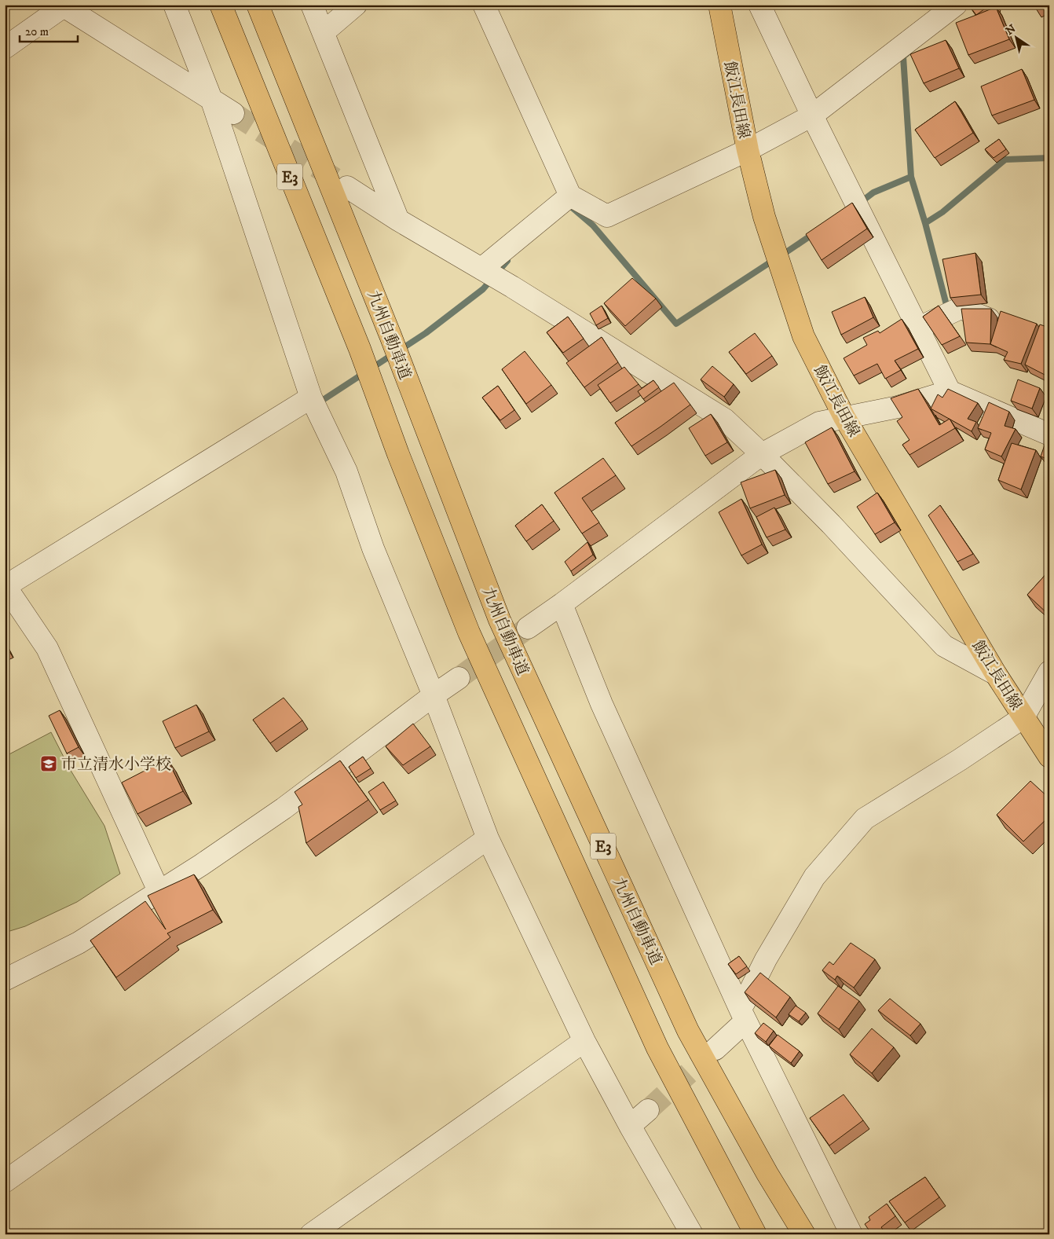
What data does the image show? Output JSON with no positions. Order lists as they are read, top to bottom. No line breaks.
{"streets":{"main road":["飯江長田線","E3","九州自動車道"]},"places":{"school or university":["市立清水小学校"]},"scale_bar":"20 m","north":"top left"}
